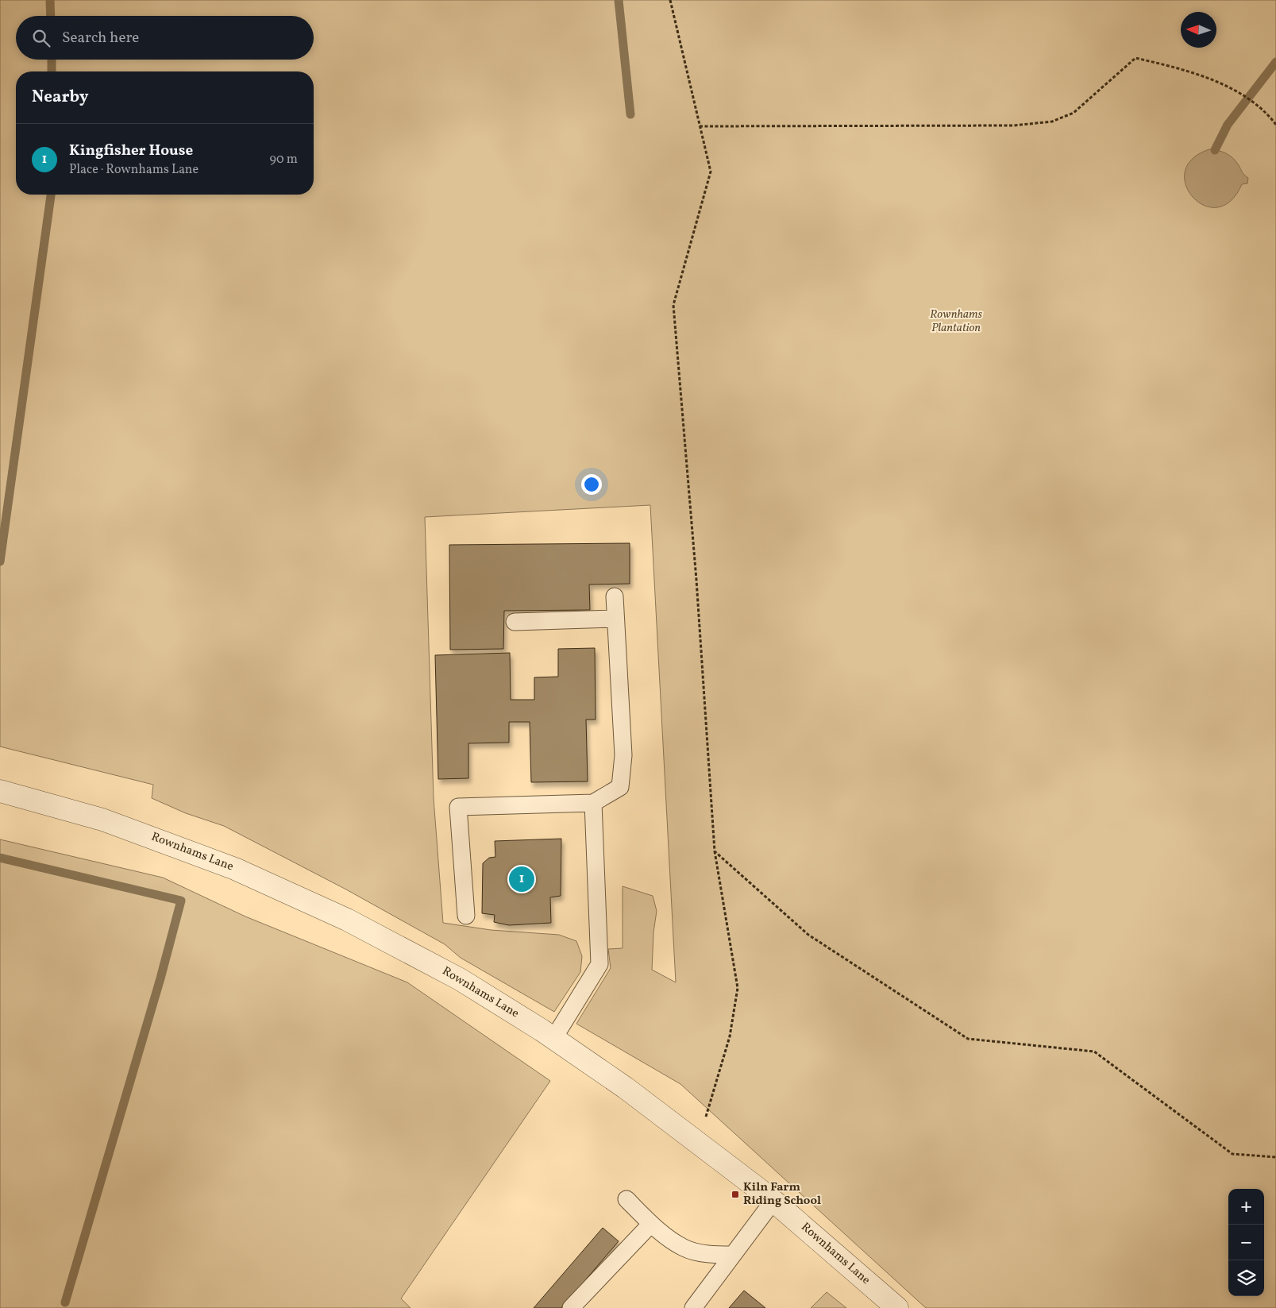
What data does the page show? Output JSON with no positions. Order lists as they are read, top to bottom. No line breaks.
{"streets":{"street":["Rownhams Lane"]},"parks":["Rownhams Plantation"],"places":{"transit":["Kiln Farm Riding School"]},"north":"left","page":{"search":"Search here","heading":"Nearby","list":[{"mark":"1","name":"Kingfisher House","note":"Place · Rownhams Lane","value":"90 m"}],"pins":"1","map_buttons":["+","−"]}}
